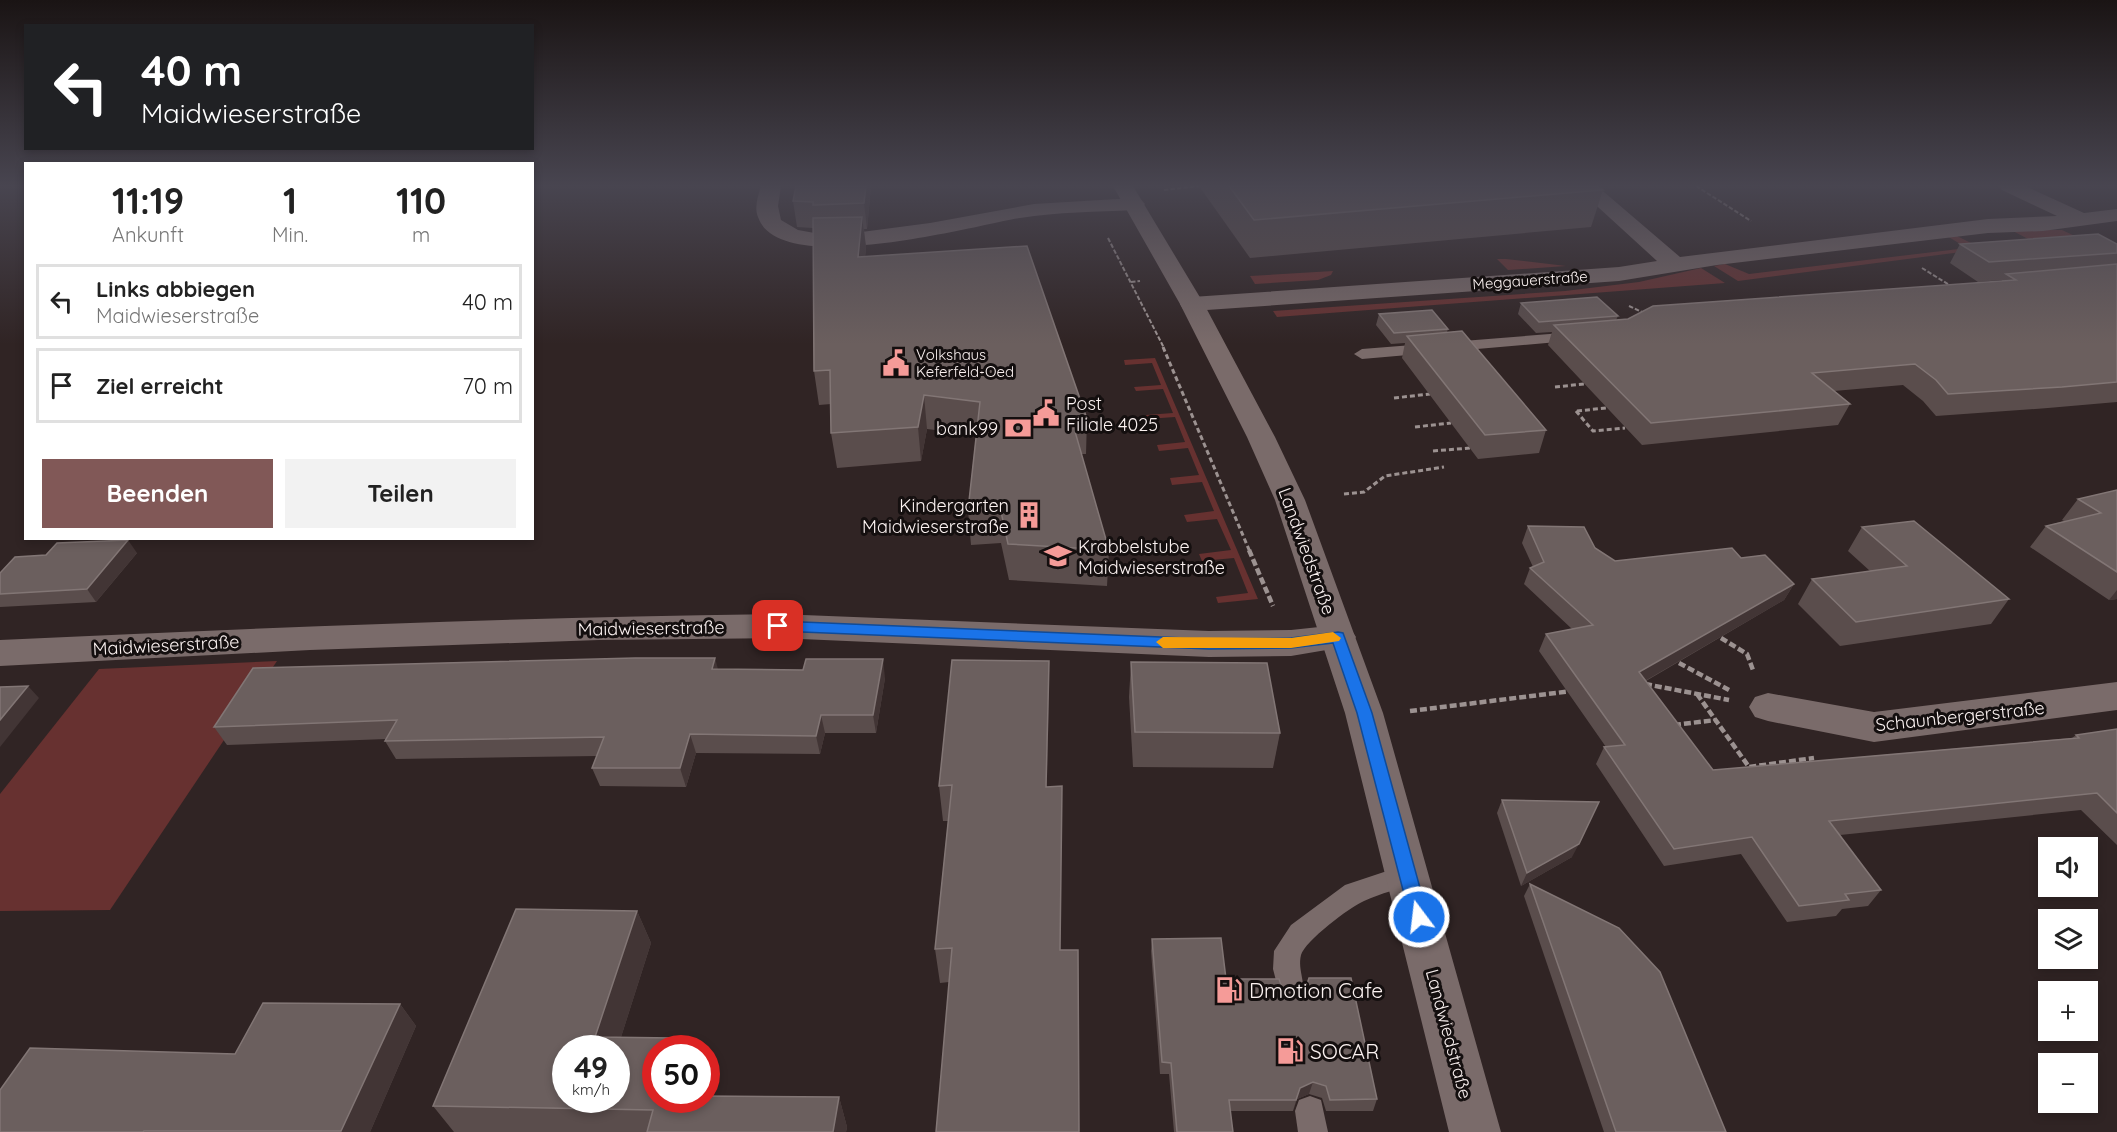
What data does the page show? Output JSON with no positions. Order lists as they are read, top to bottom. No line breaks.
{"streets":{"street":["Meggauerstraße","Landwiedstraße","Maidwieserstraße","Schaunbergerstraße"]},"crossings":[["Meggauerstraße","Landwiedstraße"],["Landwiedstraße","Maidwieserstraße"]],"places":{"public building":["Volkshaus Keferfeld-Oed","Post Filiale 4025"],"bank":["bank99"],"building":["Kindergarten Maidwieserstraße"],"school or university":["Krabbelstube Maidwieserstraße"],"fuel station":["Dmotion Cafe","SOCAR"]},"page":{"turn":["40 m","Maidwieserstraße"],"eta":["11:19","Ankunft","1","Min.","110","m"],"list":[{"name":"Links abbiegen","note":"Maidwieserstraße","value":"40 m"},{"name":"Ziel erreicht","value":"70 m"}],"buttons":["Beenden","Teilen"],"map_buttons":["+","−"],"speed":"49 km/h","limit":"50"}}
